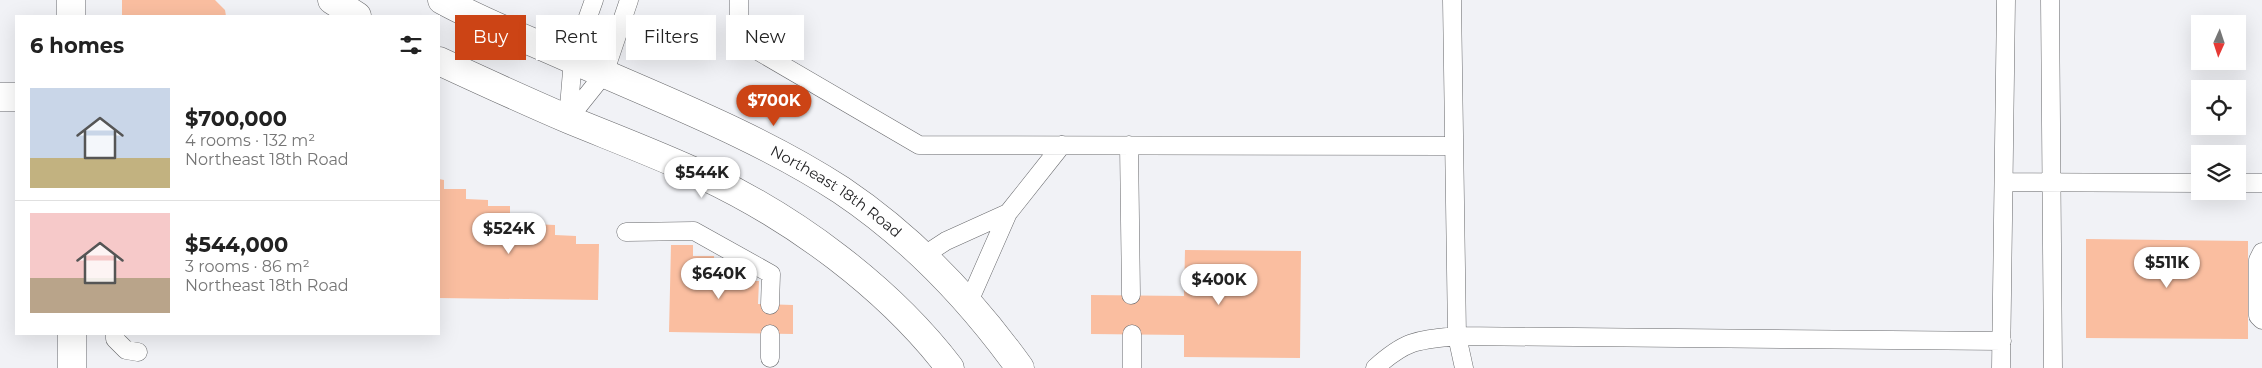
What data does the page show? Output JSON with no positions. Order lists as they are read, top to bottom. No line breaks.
{"streets":{"street":["Northeast 18th Road"]},"north":"bottom","page":{"chip":["Buy","Rent","Filters","New"],"heading":"6 homes","list":[{"name":"$700,000","note":"4 rooms · 132 m² · Northeast 18th Road"},{"name":"$544,000","note":"3 rooms · 86 m² · Northeast 18th Road"}],"price":["$700K","$544K","$524K","$511K","$640K","$400K"]}}
